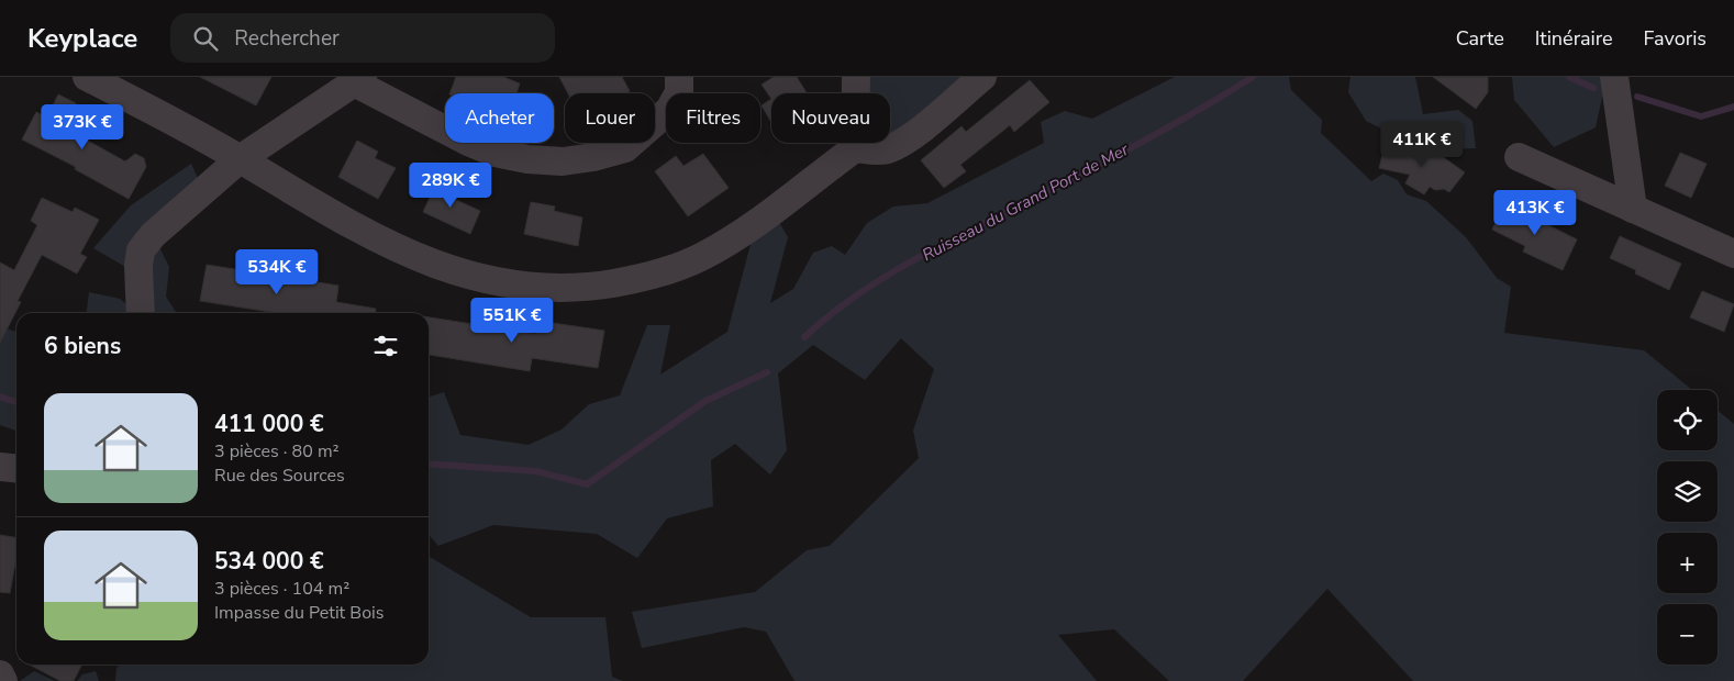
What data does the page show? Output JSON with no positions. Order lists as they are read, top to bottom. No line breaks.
{"water":["Ruisseau du Grand Port de Mer"],"page":{"header":"Keyplace","search":"Rechercher","nav":["Carte","Itinéraire","Favoris"],"chip":["Acheter","Louer","Filtres","Nouveau"],"price":["373K €","411K €","289K €","413K €","534K €","551K €"],"heading":"6 biens","list":[{"name":"411 000 €","note":"3 pièces · 80 m² · Rue des Sources"},{"name":"534 000 €","note":"3 pièces · 104 m² · Impasse du Petit Bois"}],"map_buttons":["+","−"]}}
